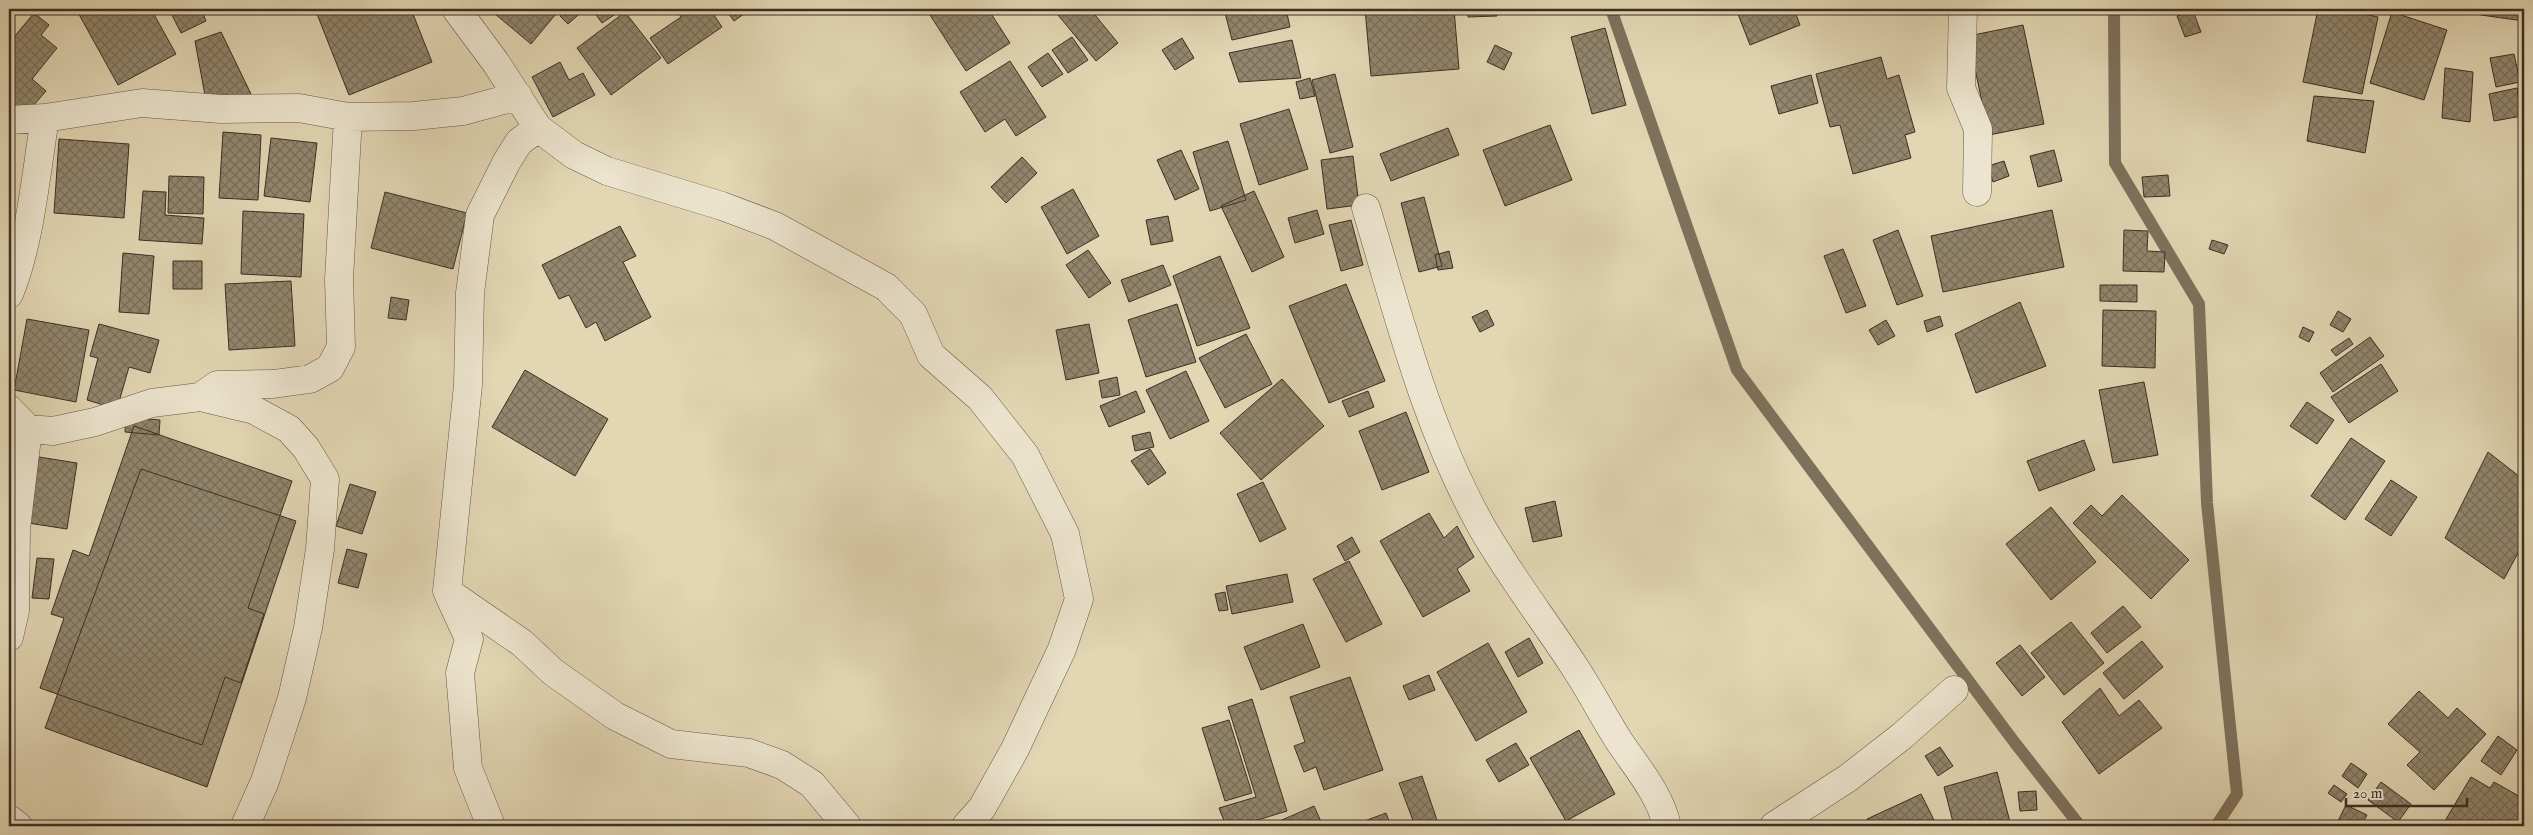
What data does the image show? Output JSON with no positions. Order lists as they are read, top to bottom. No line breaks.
{"scale_bar":"20 m"}
